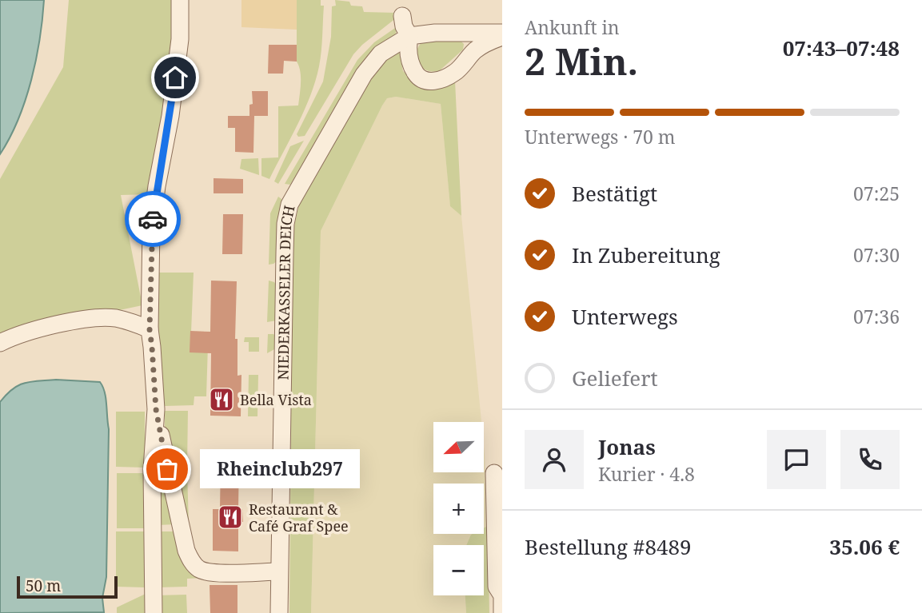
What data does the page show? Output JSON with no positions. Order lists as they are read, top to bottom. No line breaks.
{"streets":{"street":["NIEDERKASSELER DEICH"]},"places":{"restaurant":["Bella Vista","Restaurant & Café Graf Spee"],"other":["Rheinclub297"]},"scale_bar":"50 m","north":"bottom left","page":{"heading":["2 Min.","Ankunft in","07:43–07:48"],"panel":["Jonas","Kurier · 4.8","Bestellung #8489","35.06 €"],"bar":"Unterwegs · 70 m","list":[["Bestätigt","07:25"],["In Zubereitung","07:30"],["Unterwegs","07:36"],"Geliefert"],"map_buttons":["+","−"],"bubble":"Rheinclub297","scale":"50 m"}}
